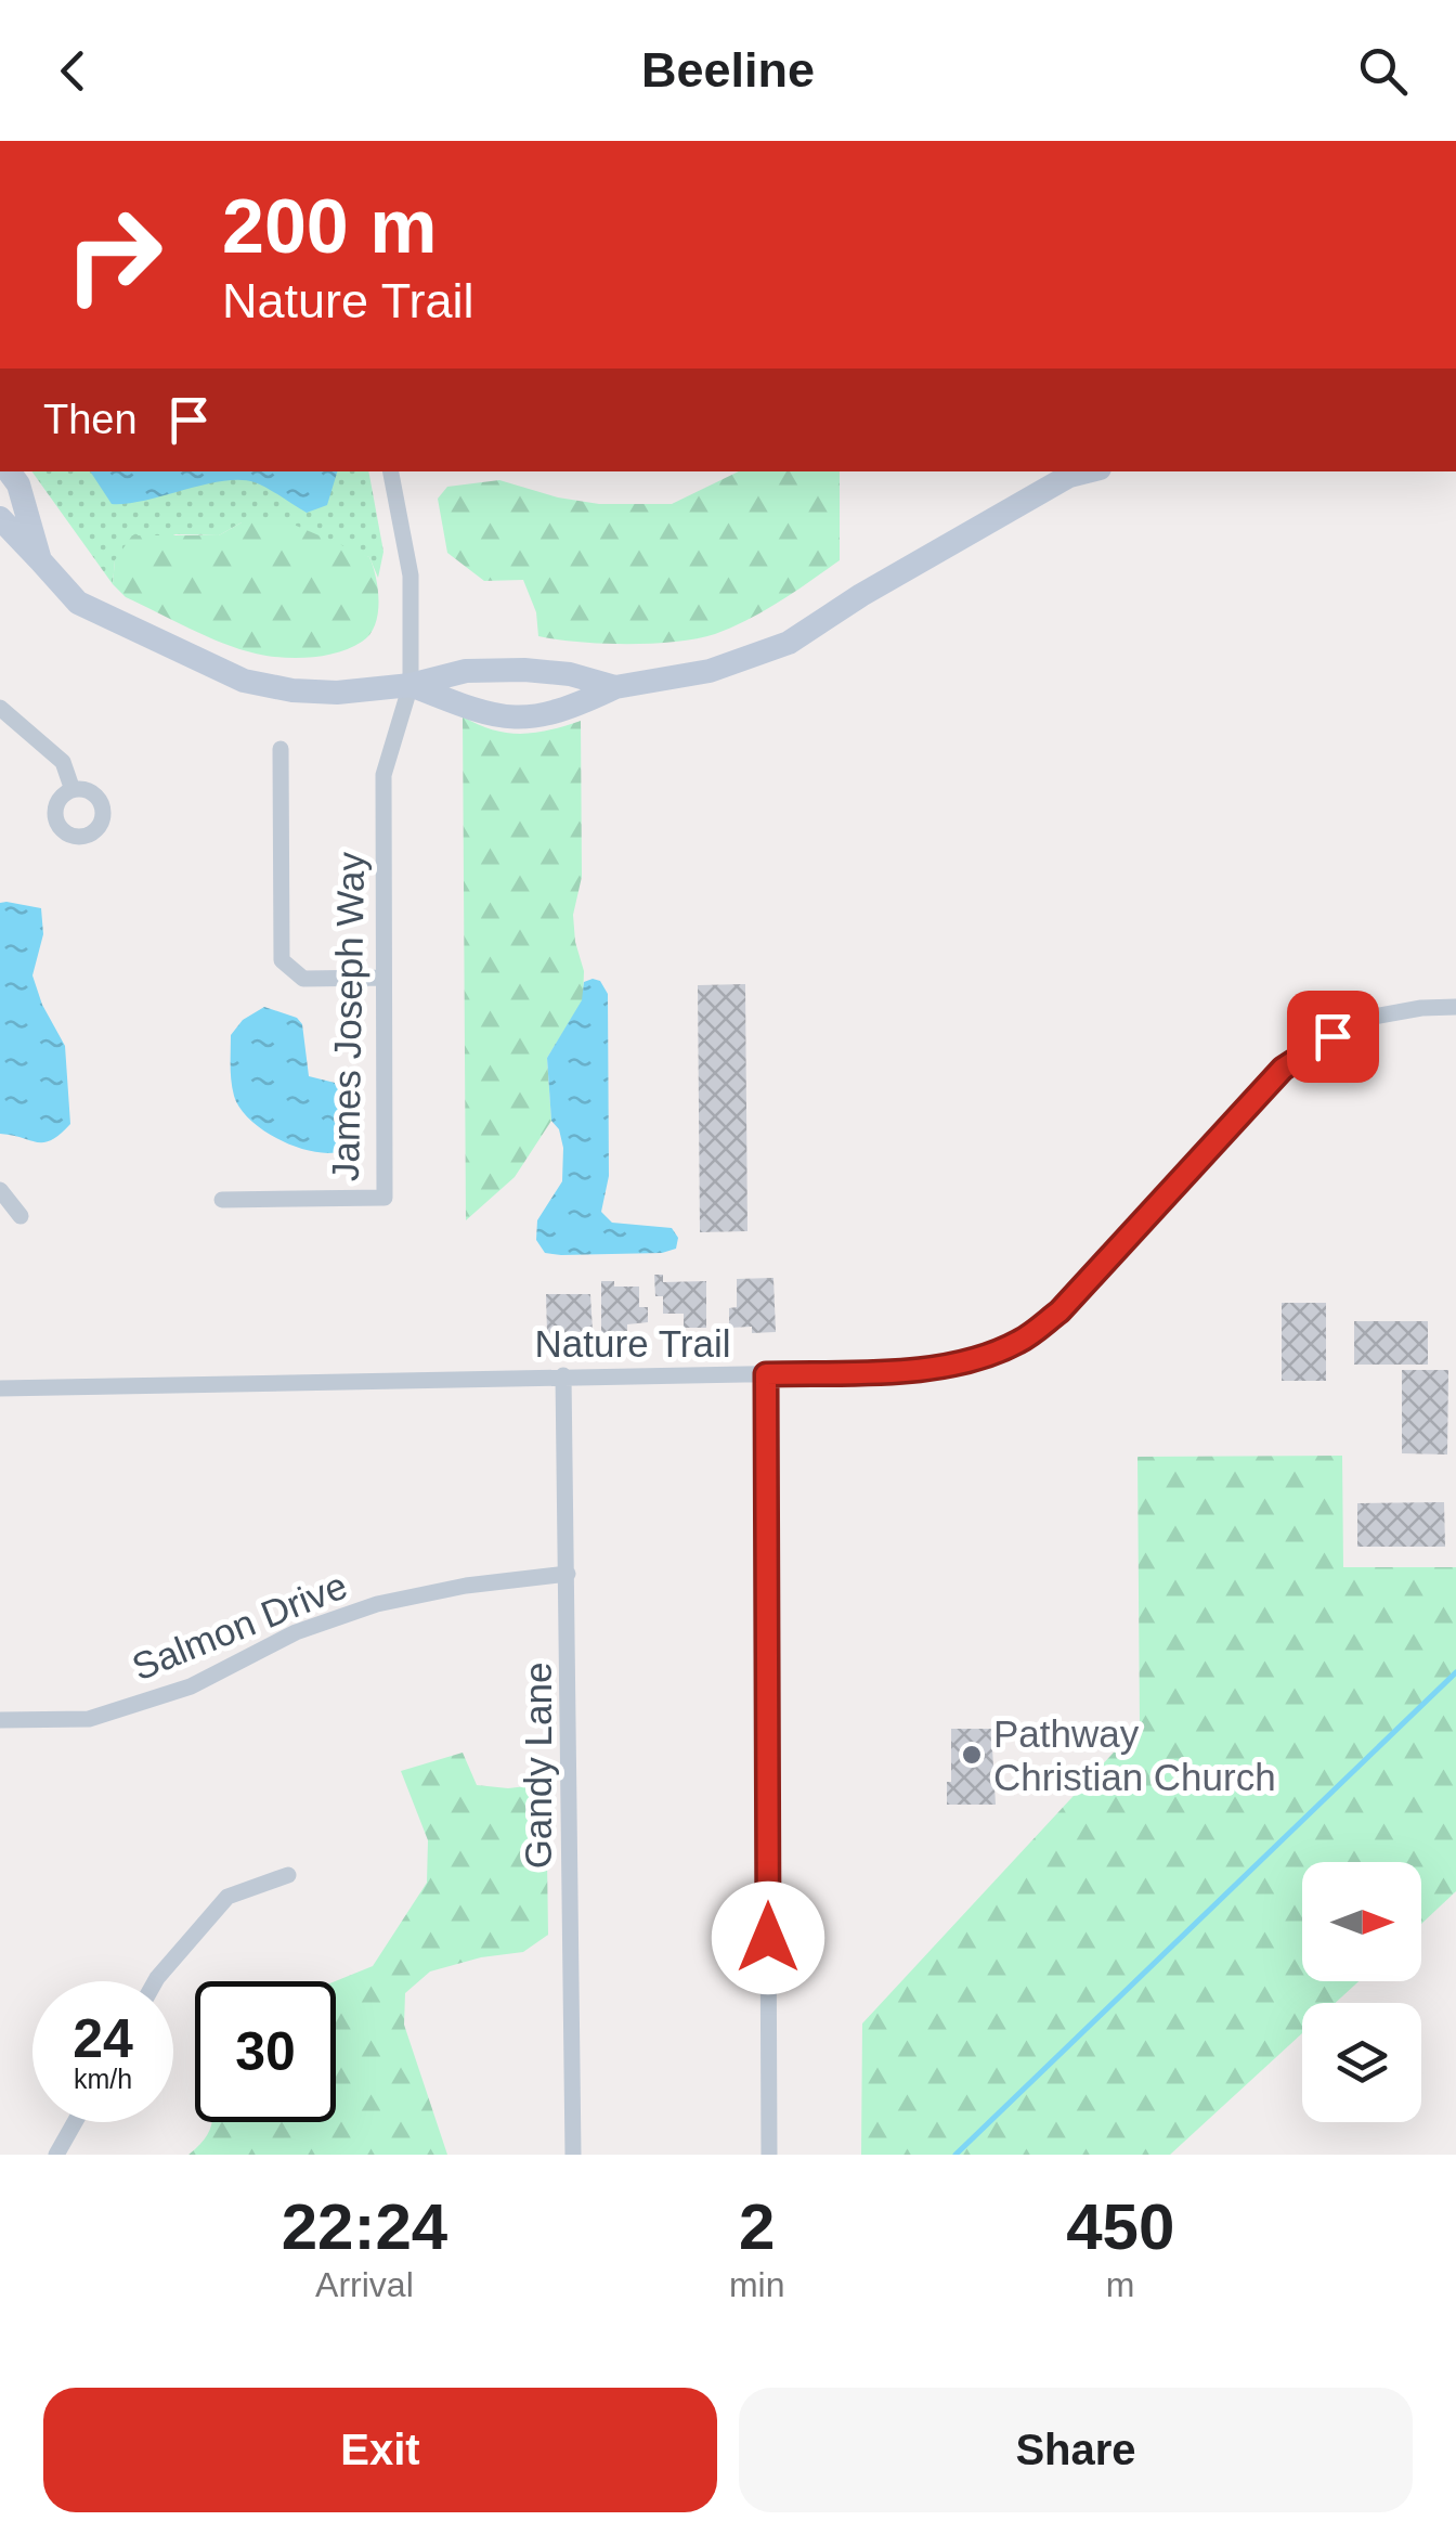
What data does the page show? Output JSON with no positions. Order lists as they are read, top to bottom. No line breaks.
{"streets":{"street":["James Joseph Way","Nature Trail","Salmon Drive","Gandy Lane"]},"crossings":[["Nature Trail","Gandy Lane"],["Salmon Drive","Gandy Lane"]],"places":["Pathway Christian Church"],"north":"right","page":{"header":"Beeline","turn":["200 m","Nature Trail"],"then":"Then","speed":"24 km/h","limit":"30","eta":["22:24","Arrival","2","min","450","m"],"buttons":["Exit","Share"]}}
